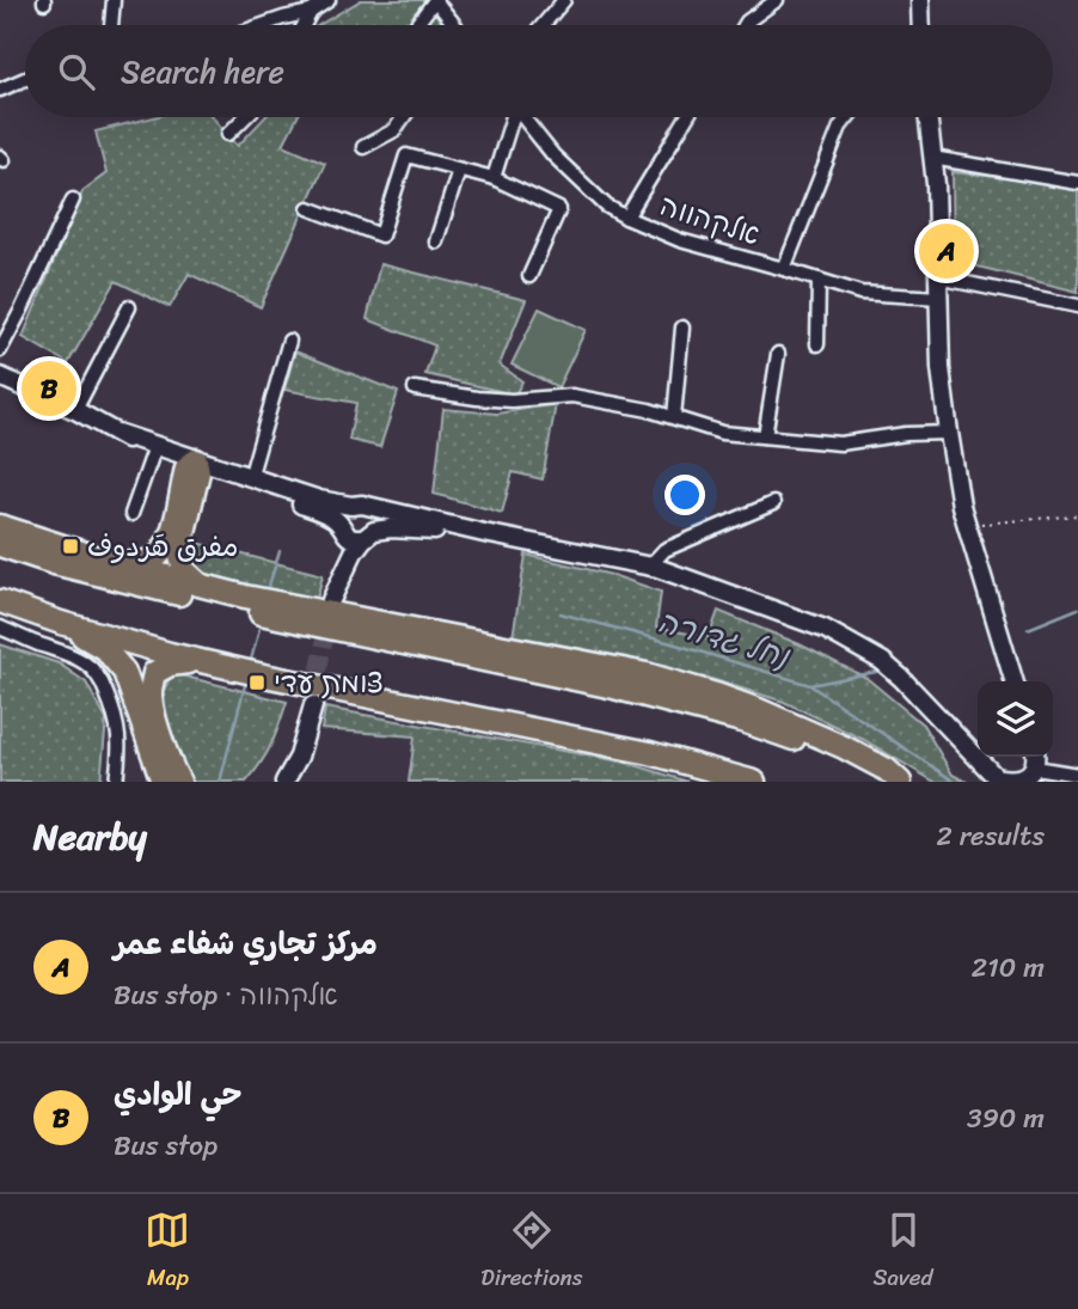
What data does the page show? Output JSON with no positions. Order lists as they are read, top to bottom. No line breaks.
{"streets":{"street":["אלקהווה"]},"water":["נחל גדורה"],"places":{"transit":["مفرق هَردوف","צומת עדי"]},"page":{"search":"Search here","pins":["A","B"],"heading":["Nearby","2 results"],"list":[{"mark":"A","name":"مركز تجاري شفاء عمر","note":"Bus stop · אלקהווה","value":"210 m"},{"mark":"B","name":"حي الوادي","note":"Bus stop","value":"390 m"}],"nav":["Map","Directions","Saved"]}}
